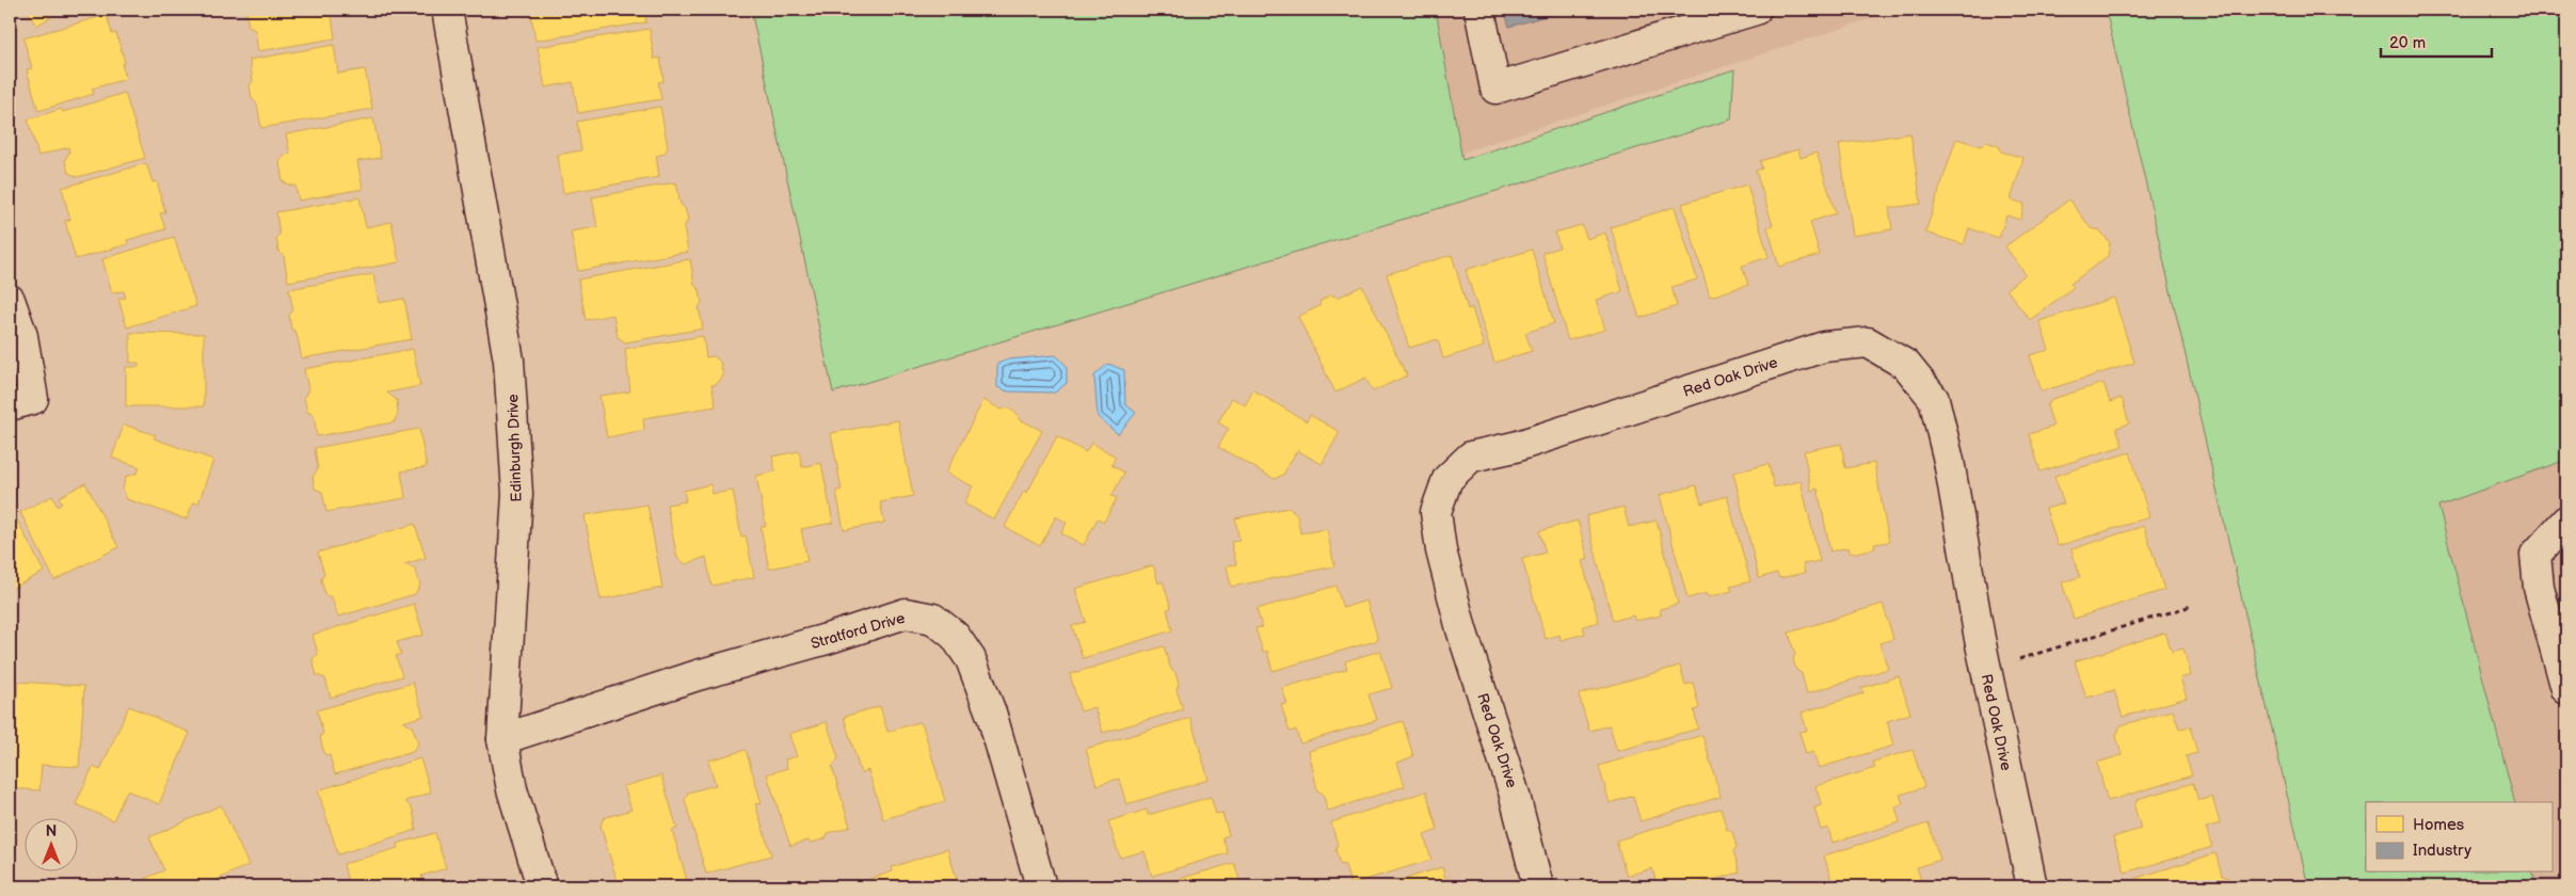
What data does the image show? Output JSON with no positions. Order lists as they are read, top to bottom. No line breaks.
{"streets":{"street":["Red Oak Drive","Edinburgh Drive","Stratford Drive"]},"crossings":[["Edinburgh Drive","Stratford Drive"]],"legend":["Homes","Industry"],"scale_bar":"20 m","north":"top"}
